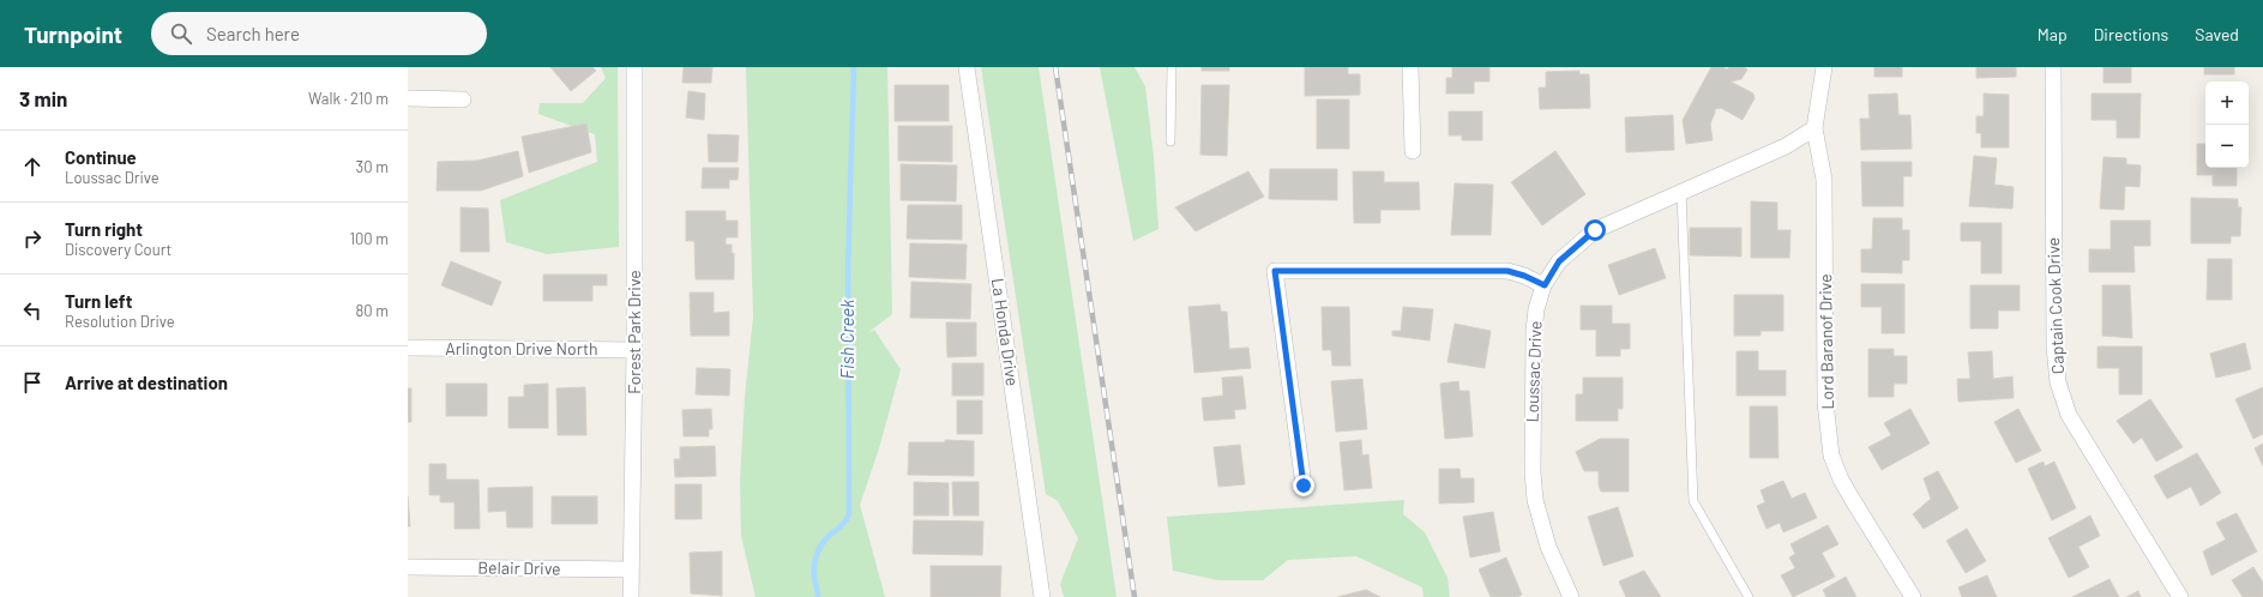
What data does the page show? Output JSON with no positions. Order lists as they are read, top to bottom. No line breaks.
{"streets":{"street":["Captain Cook Drive","Forest Park Drive","La Honda Drive","Lord Baranof Drive","Arlington Drive North","Loussac Drive","Belair Drive"]},"crossings":[["Forest Park Drive","Arlington Drive North"],["Forest Park Drive","Belair Drive"],["Lord Baranof Drive","Loussac Drive"]],"water":["Fish Creek"],"page":{"header":"Turnpoint","search":"Search here","nav":["Map","Directions","Saved"],"heading":["3 min","Walk · 210 m"],"map_buttons":["+","−"],"list":[["Continue","Loussac Drive","30 m"],["Turn right","Discovery Court","100 m"],["Turn left","Resolution Drive","80 m"],"Arrive at destination"]}}
